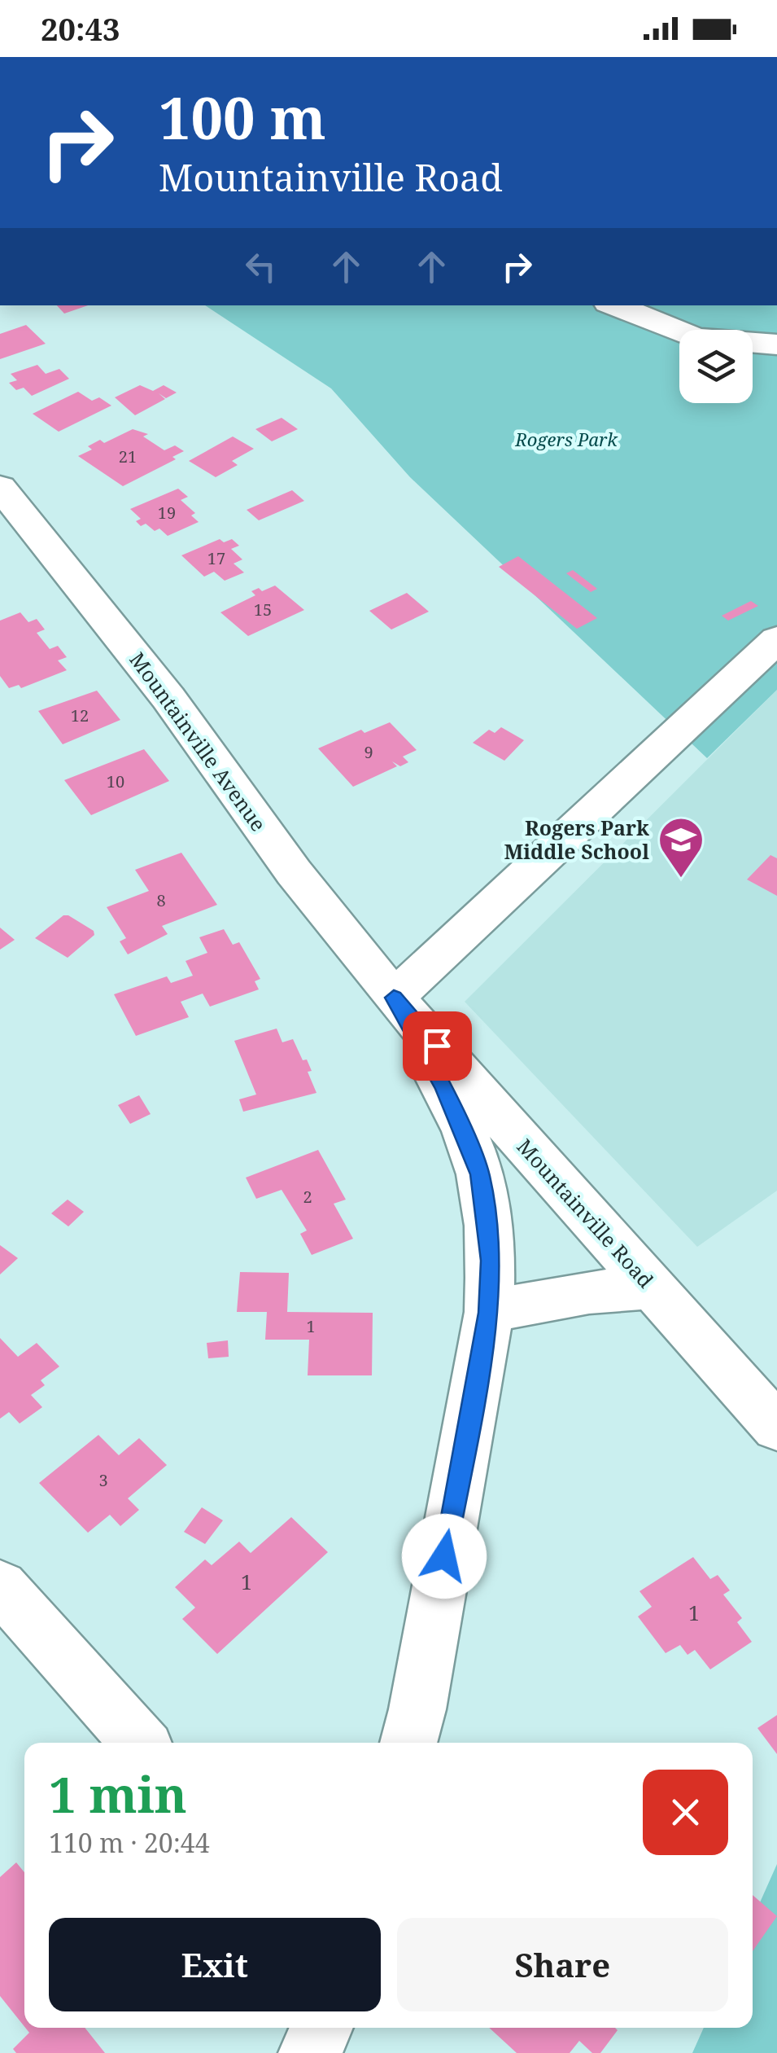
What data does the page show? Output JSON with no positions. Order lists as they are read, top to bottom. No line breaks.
{"streets":{"street":["Mountainville Avenue","Mountainville Road"]},"crossings":[["Mountainville Avenue","Mountainville Road"]],"parks":["Rogers Park"],"places":{"school or university":["Rogers Park Middle School"]},"house_numbers":["21","19","17","15","12","9","10","8","2","1","3","1","1"],"page":{"status":"20:43","turn":["100 m","Mountainville Road"],"heading":["1 min","110 m · 20:44"],"buttons":["Exit","Share"]}}
